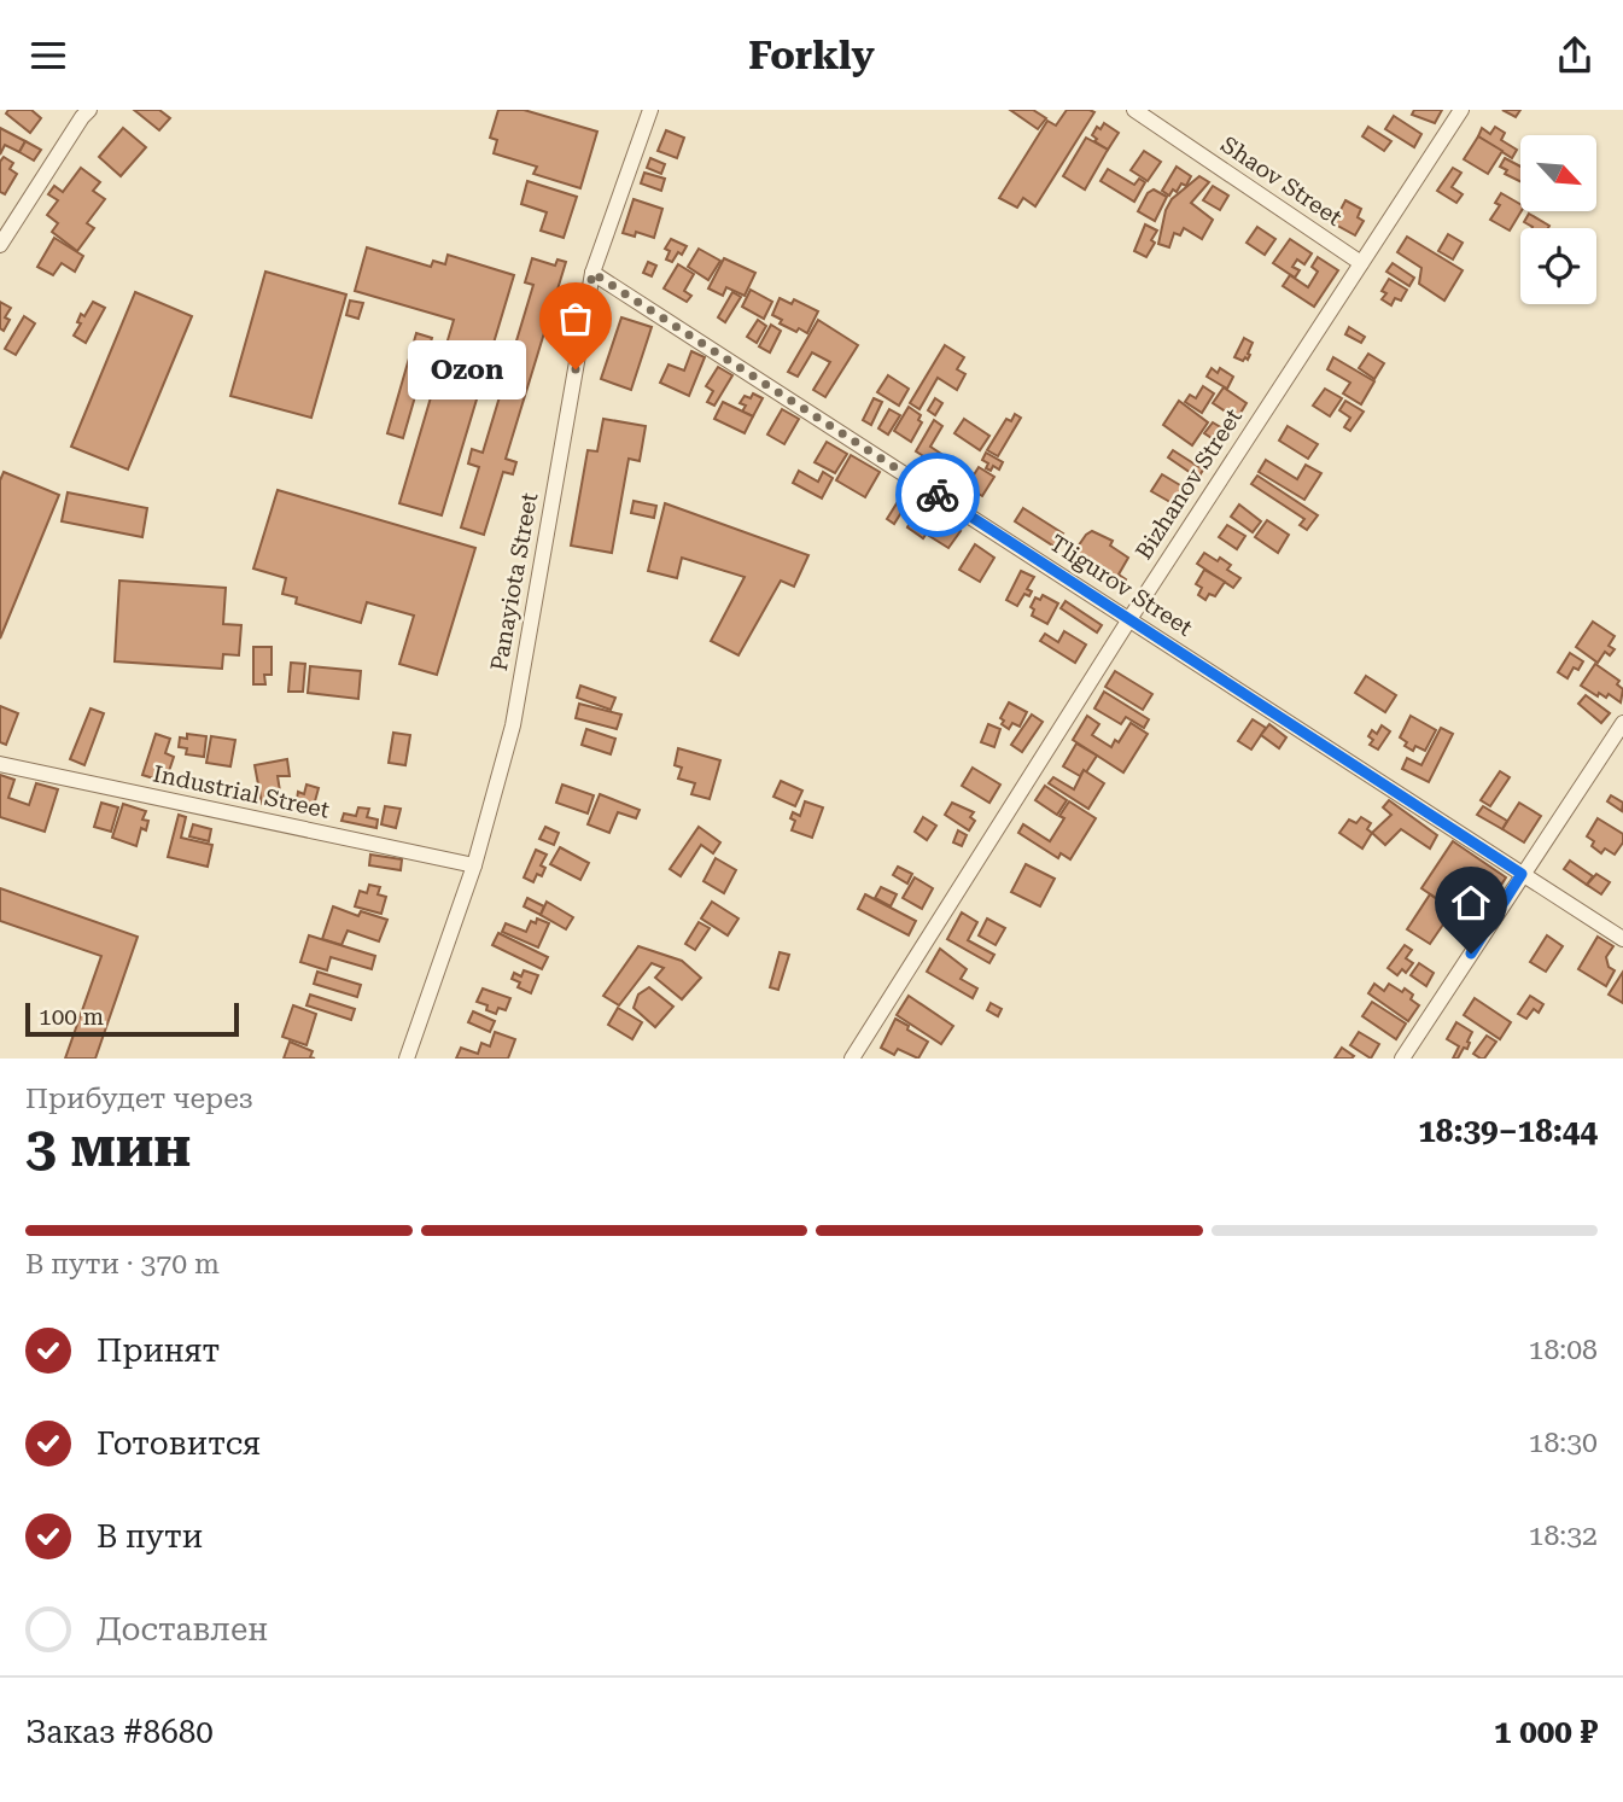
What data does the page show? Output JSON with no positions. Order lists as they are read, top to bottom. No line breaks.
{"streets":{"street":["Shaov Street","Bizhanov Street","Panayiota Street","Tligurov Street","Industrial Street"]},"crossings":[["Shaov Street","Bizhanov Street"],["Bizhanov Street","Tligurov Street"],["Panayiota Street","Tligurov Street"],["Panayiota Street","Industrial Street"]],"places":["Ozon"],"scale_bar":"100 m","north":"bottom right","page":{"header":"Forkly","bubble":"Ozon","scale":"100 m","heading":["3 мин","Прибудет через","18:39–18:44"],"panel":["Заказ #8680","1 000 ₽"],"bar":"В пути · 370 m","list":[["Принят","18:08"],["Готовится","18:30"],["В пути","18:32"],"Доставлен"]}}
